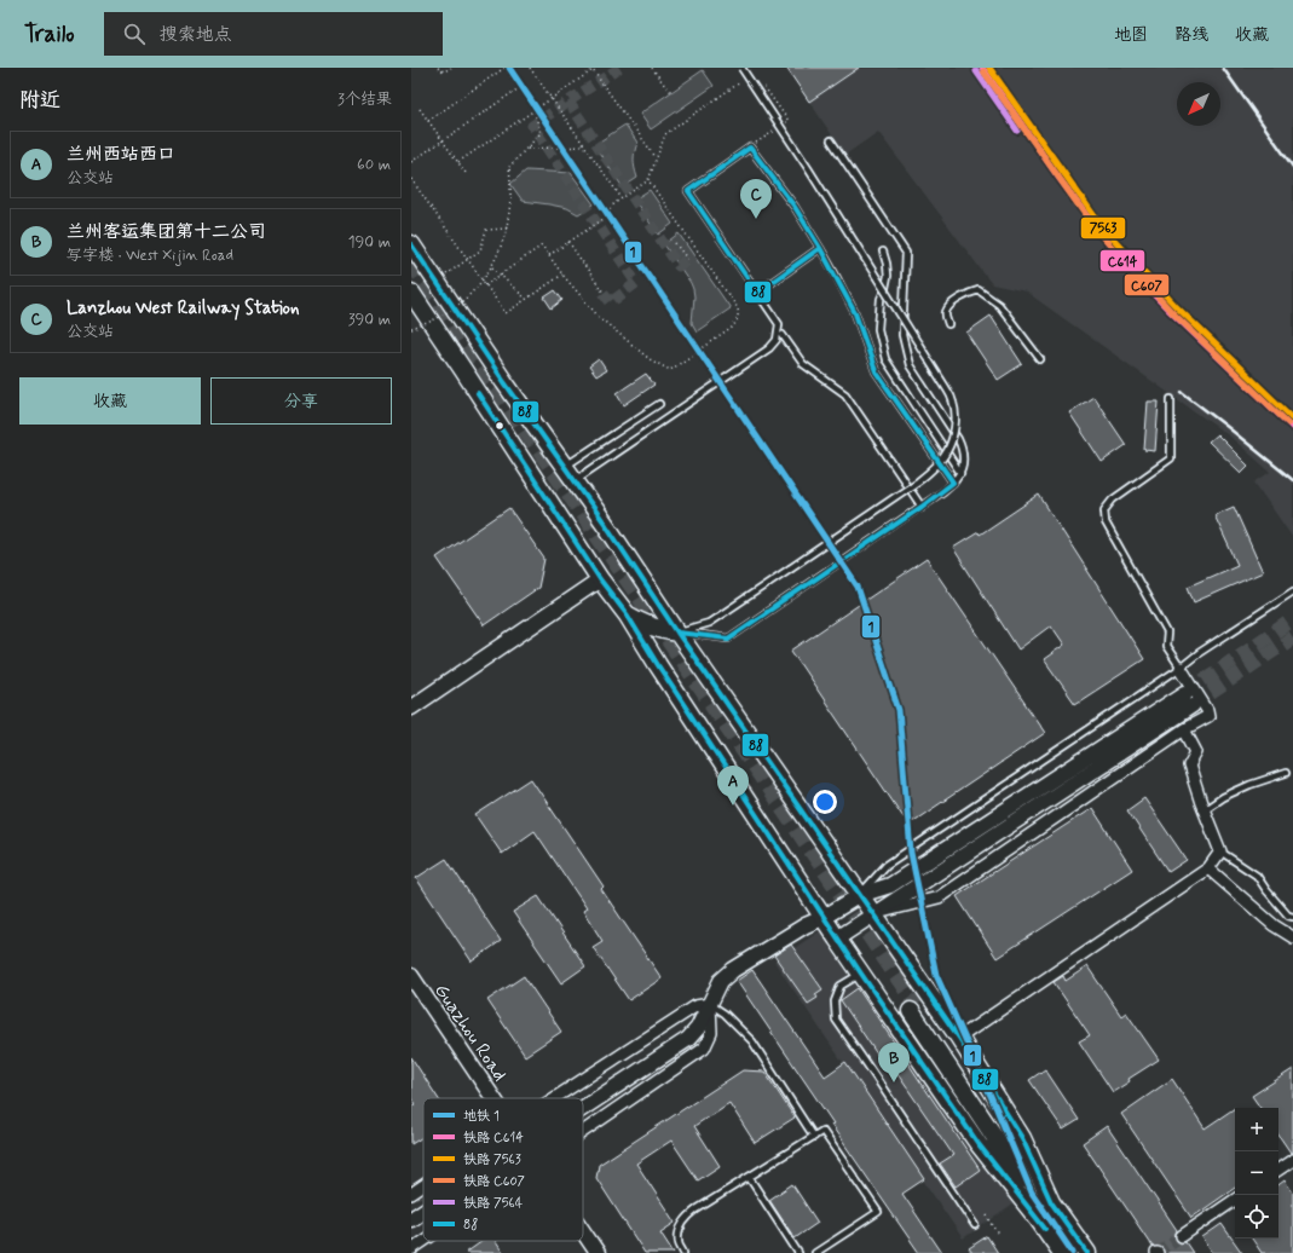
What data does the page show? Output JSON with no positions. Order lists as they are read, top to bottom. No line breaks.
{"streets":{"street":["Guazhou Road"]},"lines":["metro line 1","rail line C614","rail line 7563","rail line C607","rail line 7564","transit line 88"],"legend":["地铁 1","铁路 C614","铁路 7563","铁路 C607","铁路 7564","88"],"north":"bottom left","page":{"header":"Trailo","search":"搜索地点","nav":["地图","路线","收藏"],"heading":["附近","3个结果"],"list":[{"mark":"A","name":"兰州西站西口","note":"公交站","value":"60 m"},{"mark":"B","name":"兰州客运集团第十二公司","note":"写字楼 · West Xijin Road","value":"190 m"},{"mark":"C","name":"Lanzhou West Railway Station","note":"公交站","value":"390 m"}],"pins":["C","A","B"],"buttons":["收藏","分享"],"map_buttons":["+","−"]}}
